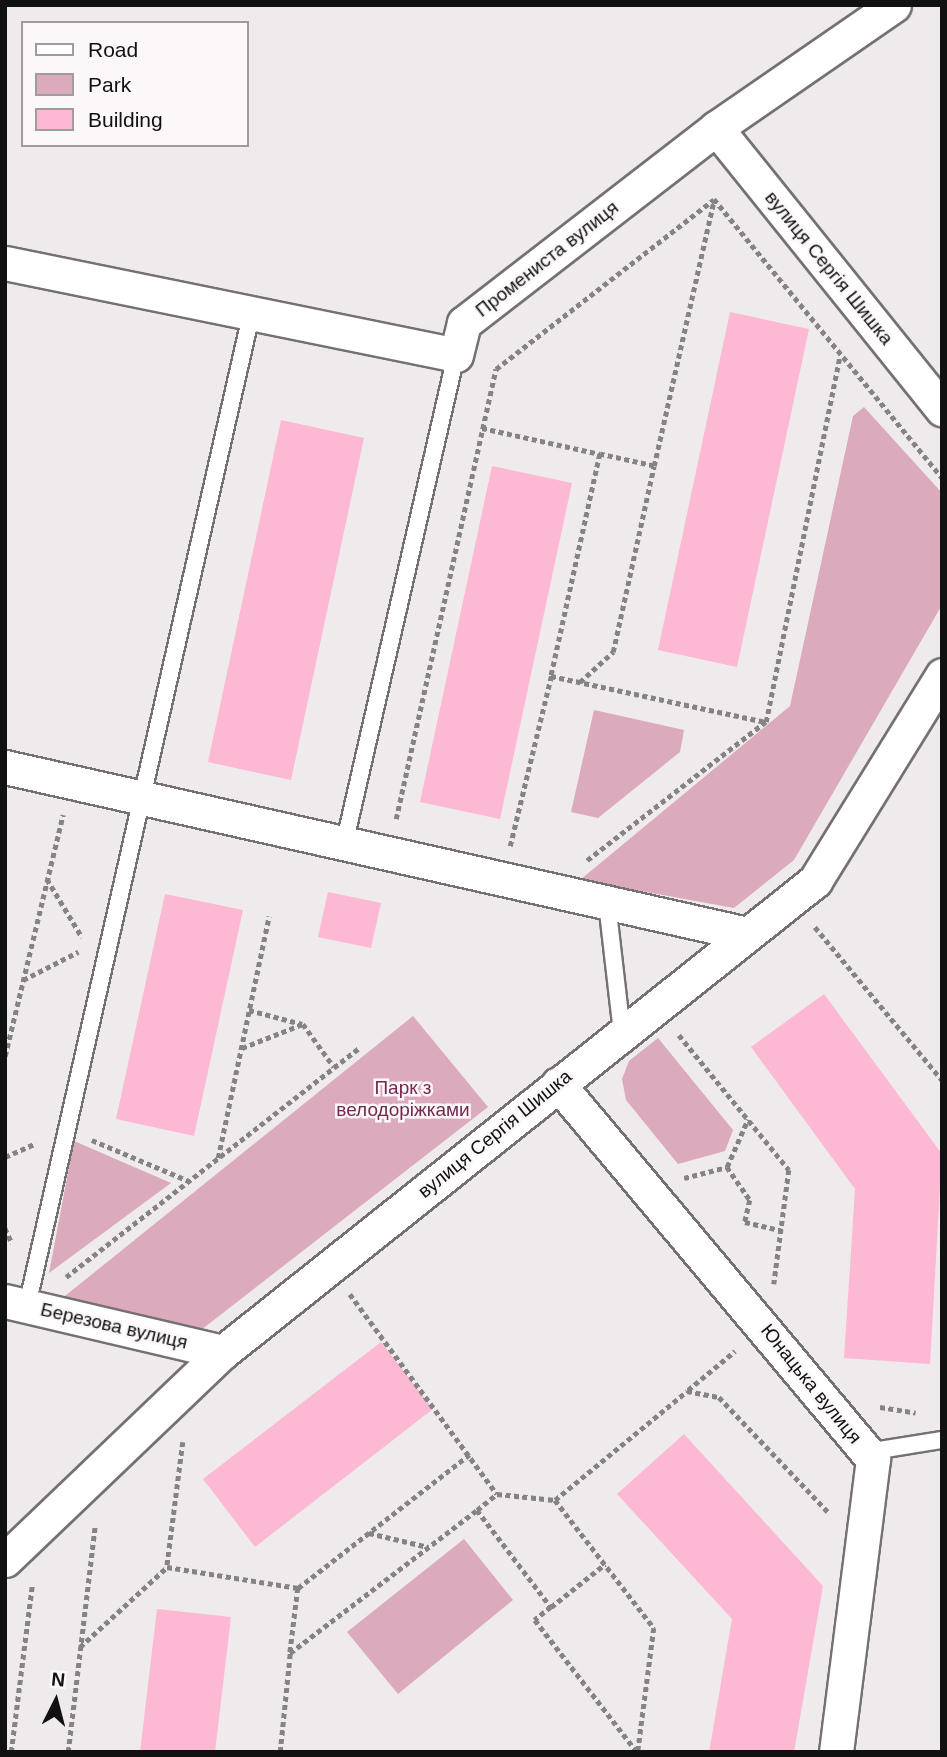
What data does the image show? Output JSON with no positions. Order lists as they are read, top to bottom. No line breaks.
{"streets":{"street":["Промениста вулиця","вулиця Сергія Шишка","Березова вулиця","Юнацька вулиця"]},"crossings":[["Промениста вулиця","вулиця Сергія Шишка"],["вулиця Сергія Шишка","Березова вулиця"],["вулиця Сергія Шишка","Юнацька вулиця"]],"parks":["Парк з велодоріжками"],"legend":["Road","Park","Building"],"north":"top"}
